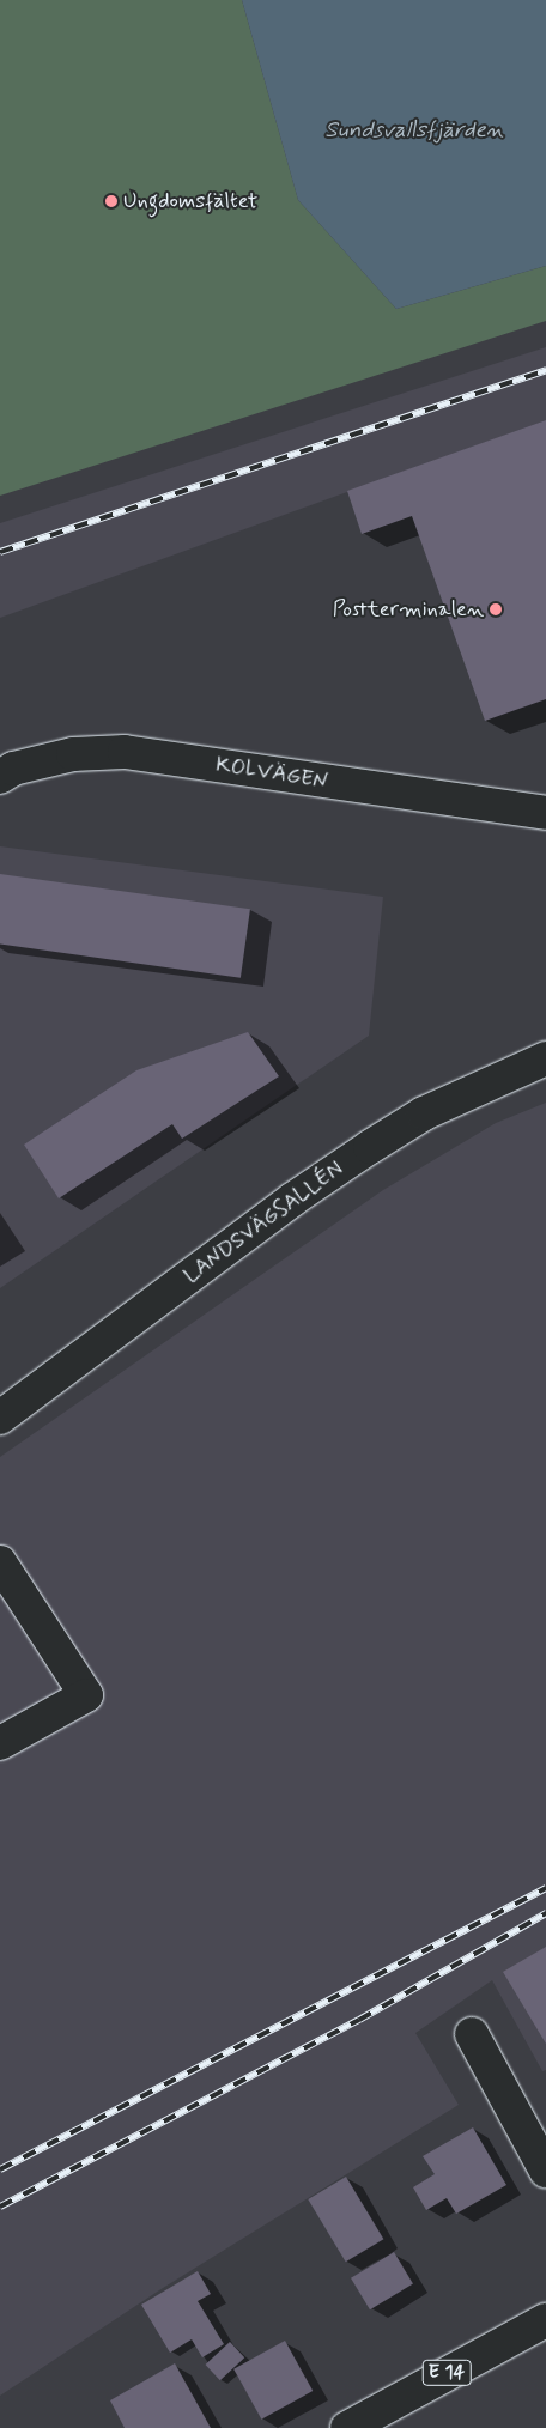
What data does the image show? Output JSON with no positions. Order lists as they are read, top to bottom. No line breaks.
{"streets":{"main road":["KOLVÄGEN","LANDSVÄGSALLÉN","E 14"]},"water":["Sundsvallsfjärden"],"places":["Ungdomsfältet","Postterminalen"]}
